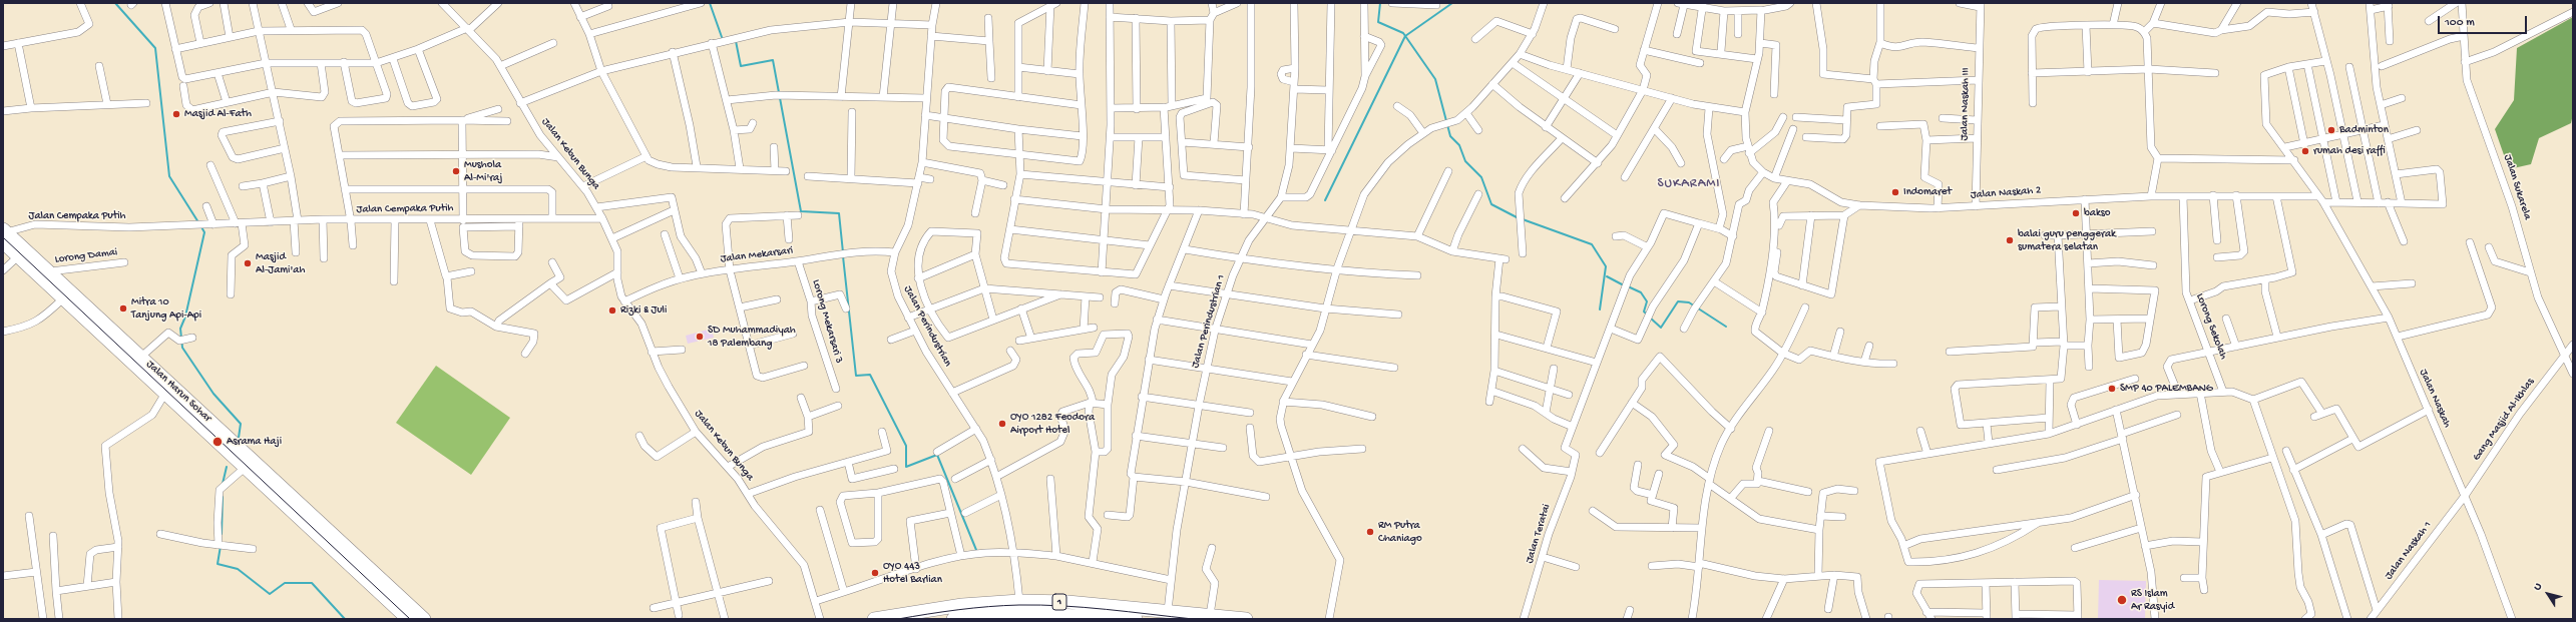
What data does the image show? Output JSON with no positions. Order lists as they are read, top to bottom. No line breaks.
{"streets":{"highway":["Jalan Harun Sohar","1"],"street":["Jalan Naskah III","Jalan Kebun Bunga","Jalan Sukarela","Jalan Naskah 2","Jalan Cempaka Putih","Jalan Mekarsari","Lorong Damai","Lorong Mekarsari 3","Jalan Perindustrian 1","Jalan Perindustrian","Lorong Sekolah","Jalan Naskah","Gang Masjid Al-Ikhlas","Jalan Teratai","Jalan Naskah 1"]},"crossings":[["Jalan Naskah III","Jalan Naskah 2"],["Jalan Kebun Bunga","Jalan Cempaka Putih"],["Jalan Kebun Bunga","Jalan Mekarsari"],["Jalan Sukarela","Gang Masjid Al-Ikhlas"],["Jalan Naskah 2","Lorong Sekolah"],["Jalan Naskah 2","Jalan Naskah"],["Jalan Cempaka Putih","Jalan Harun Sohar"],["Jalan Mekarsari","Lorong Mekarsari 3"],["Jalan Mekarsari","Jalan Perindustrian"],["Lorong Damai","Jalan Harun Sohar"],["Jalan Perindustrian 1","1"],["Jalan Perindustrian","1"],["Jalan Naskah","Gang Masjid Al-Ikhlas"],["Jalan Naskah","Jalan Naskah 1"],["Gang Masjid Al-Ikhlas","Jalan Naskah 1"]],"districts":["SUKARAMI"],"places":["Masjid Al-Fath","Badminton","rumah desi raffi","Mushola Al-Mi'raj","Indomaret","bakso","balai guru penggerak sumatera selatan","Masjid Al-Jami'ah","Mitra 10 Tanjung Api-Api","Rizki & Juli","SD Muhammadiyah 18 Palembang","SMP 40 PALEMBANG","OYO 1282 Feodora Airport Hotel","Asrama Haji","RM Putra Chaniago","OYO 443 Hotel Barlian","RS Islam Ar Rasyid"],"scale_bar":"100 m","north":"top left"}
